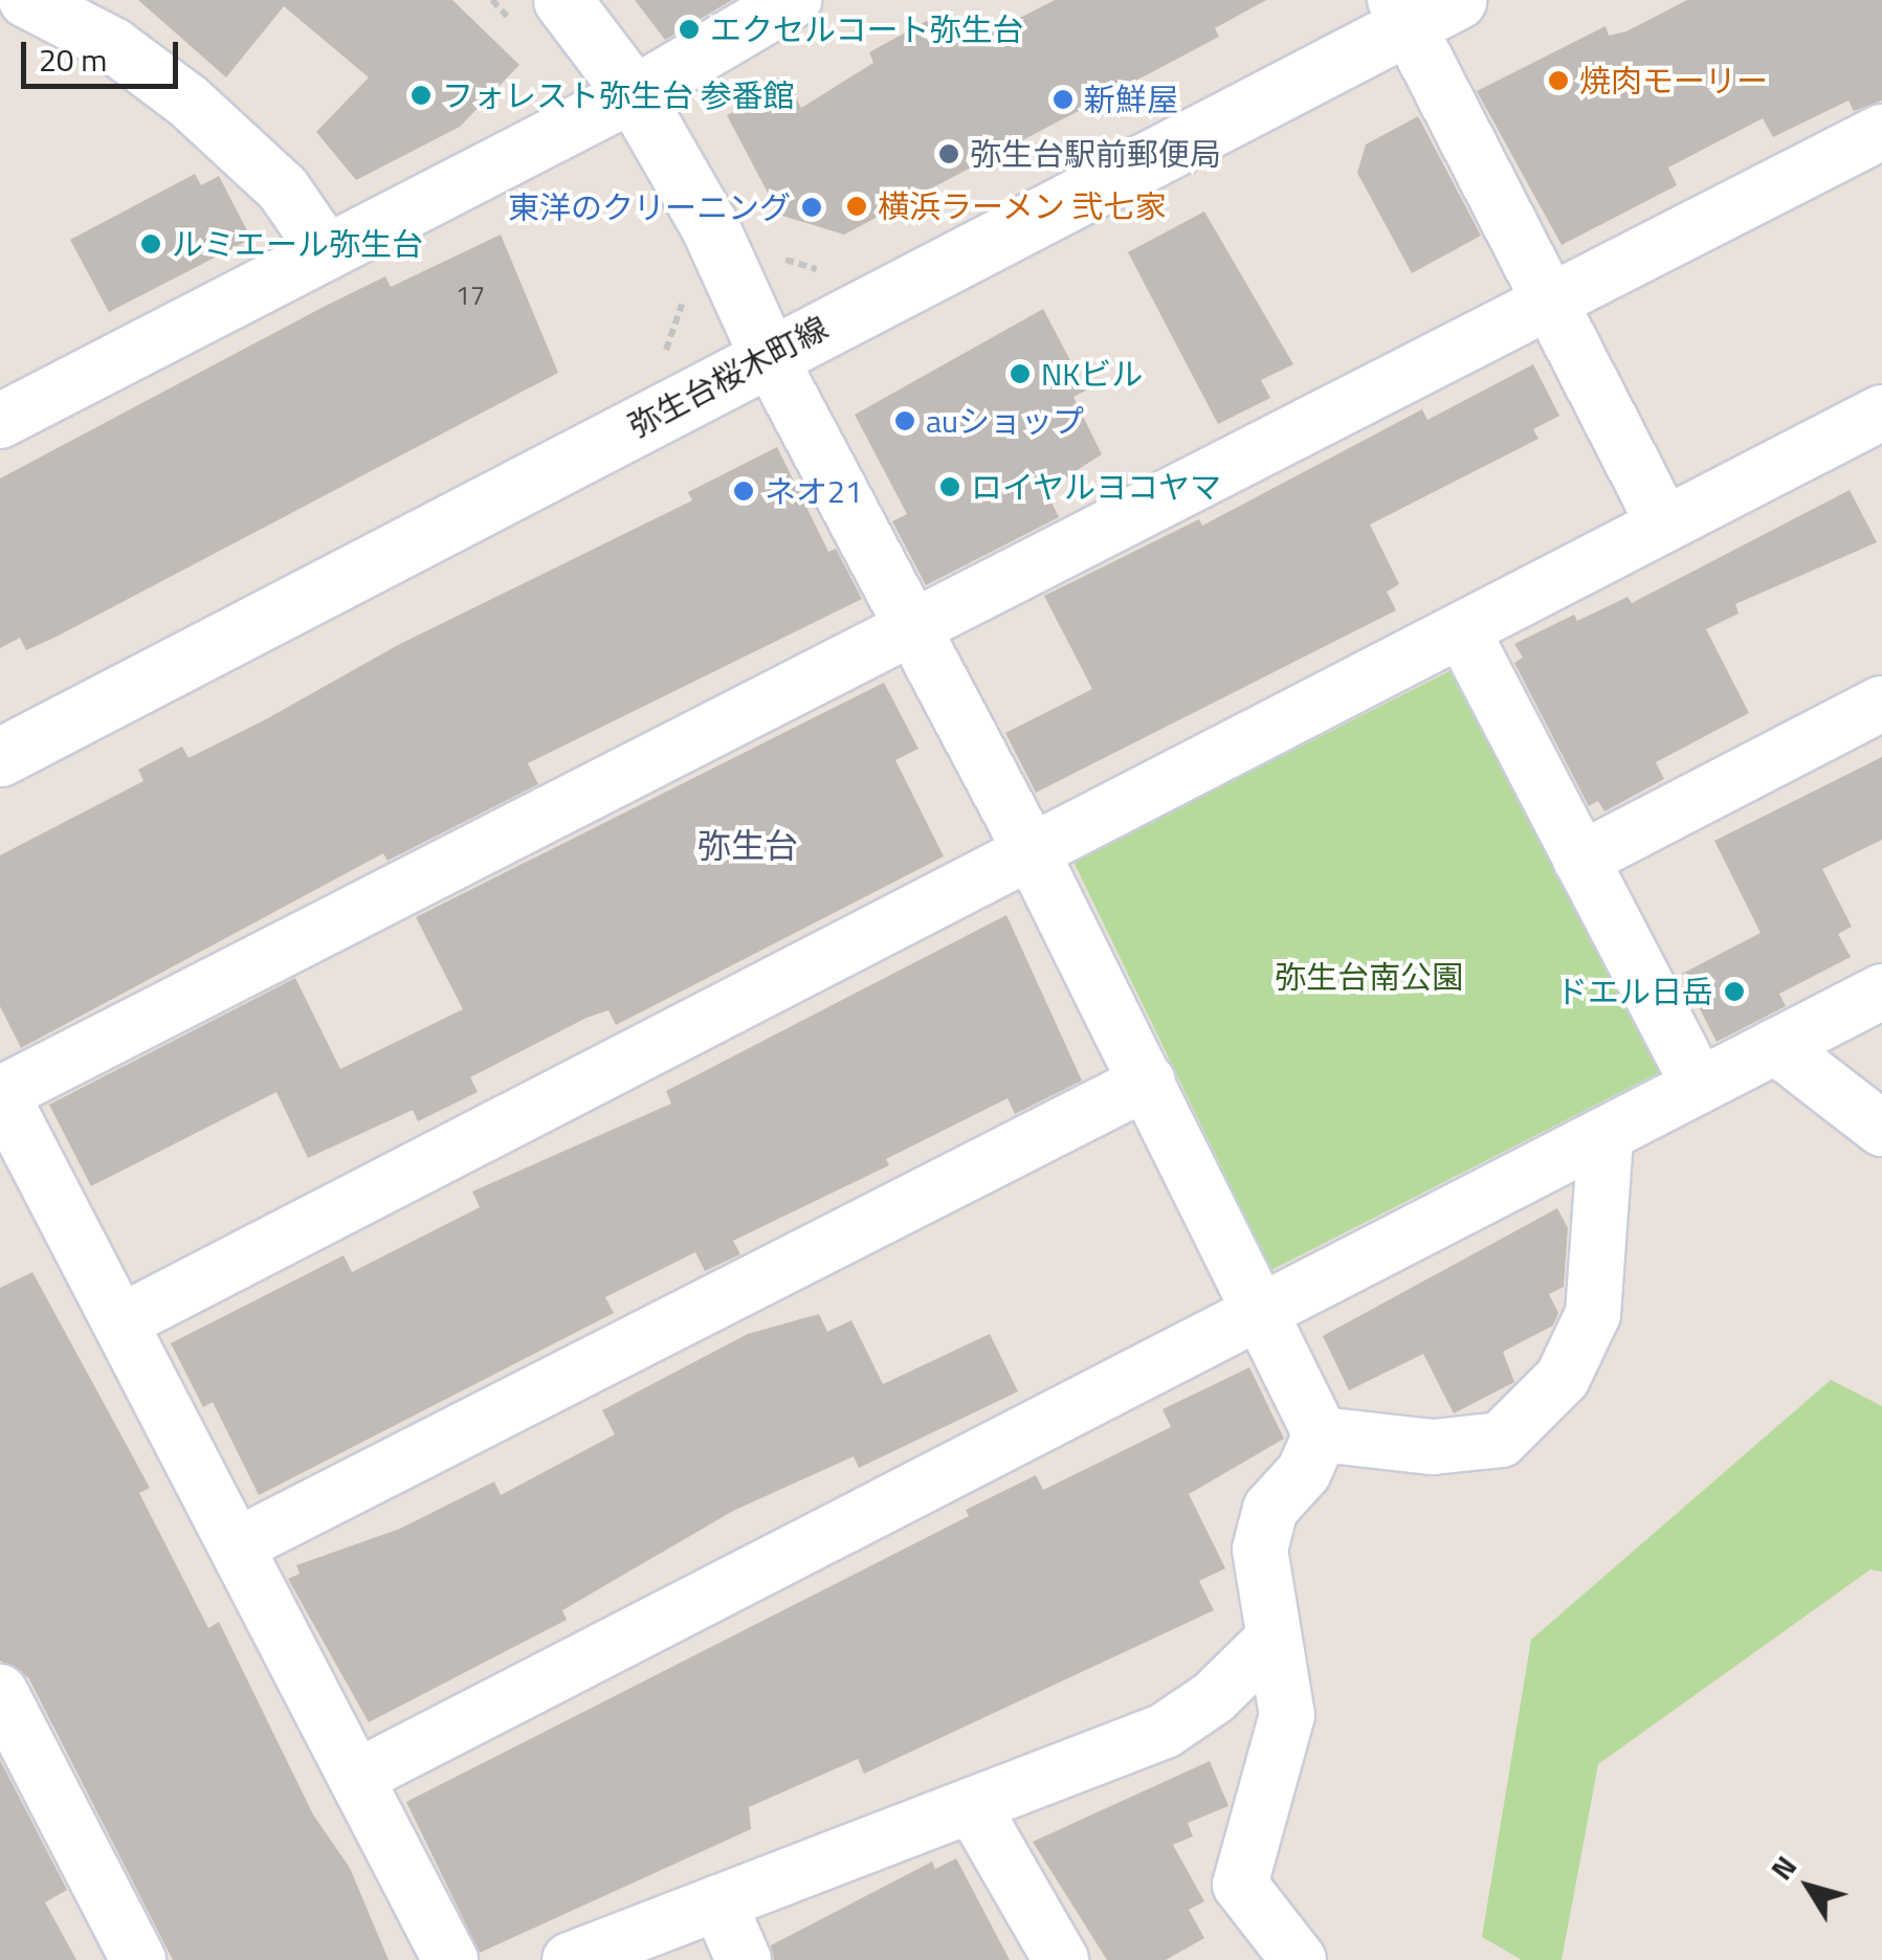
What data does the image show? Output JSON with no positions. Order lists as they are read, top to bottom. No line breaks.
{"streets":{"main road":["弥生台桜木町線"]},"districts":["弥生台"],"parks":["弥生台南公園"],"places":["エクセルコート弥生台","焼肉モーリー","フォレスト弥生台 参番館","新鮮屋","弥生台駅前郵便局","横浜ラーメン 弐七家","東洋のクリーニング","ルミエール弥生台","NKビル","auショップ","ロイヤルヨコヤマ","ネオ21","ドエル日岳"],"house_numbers":["17"],"scale_bar":"20 m","north":"top left"}
